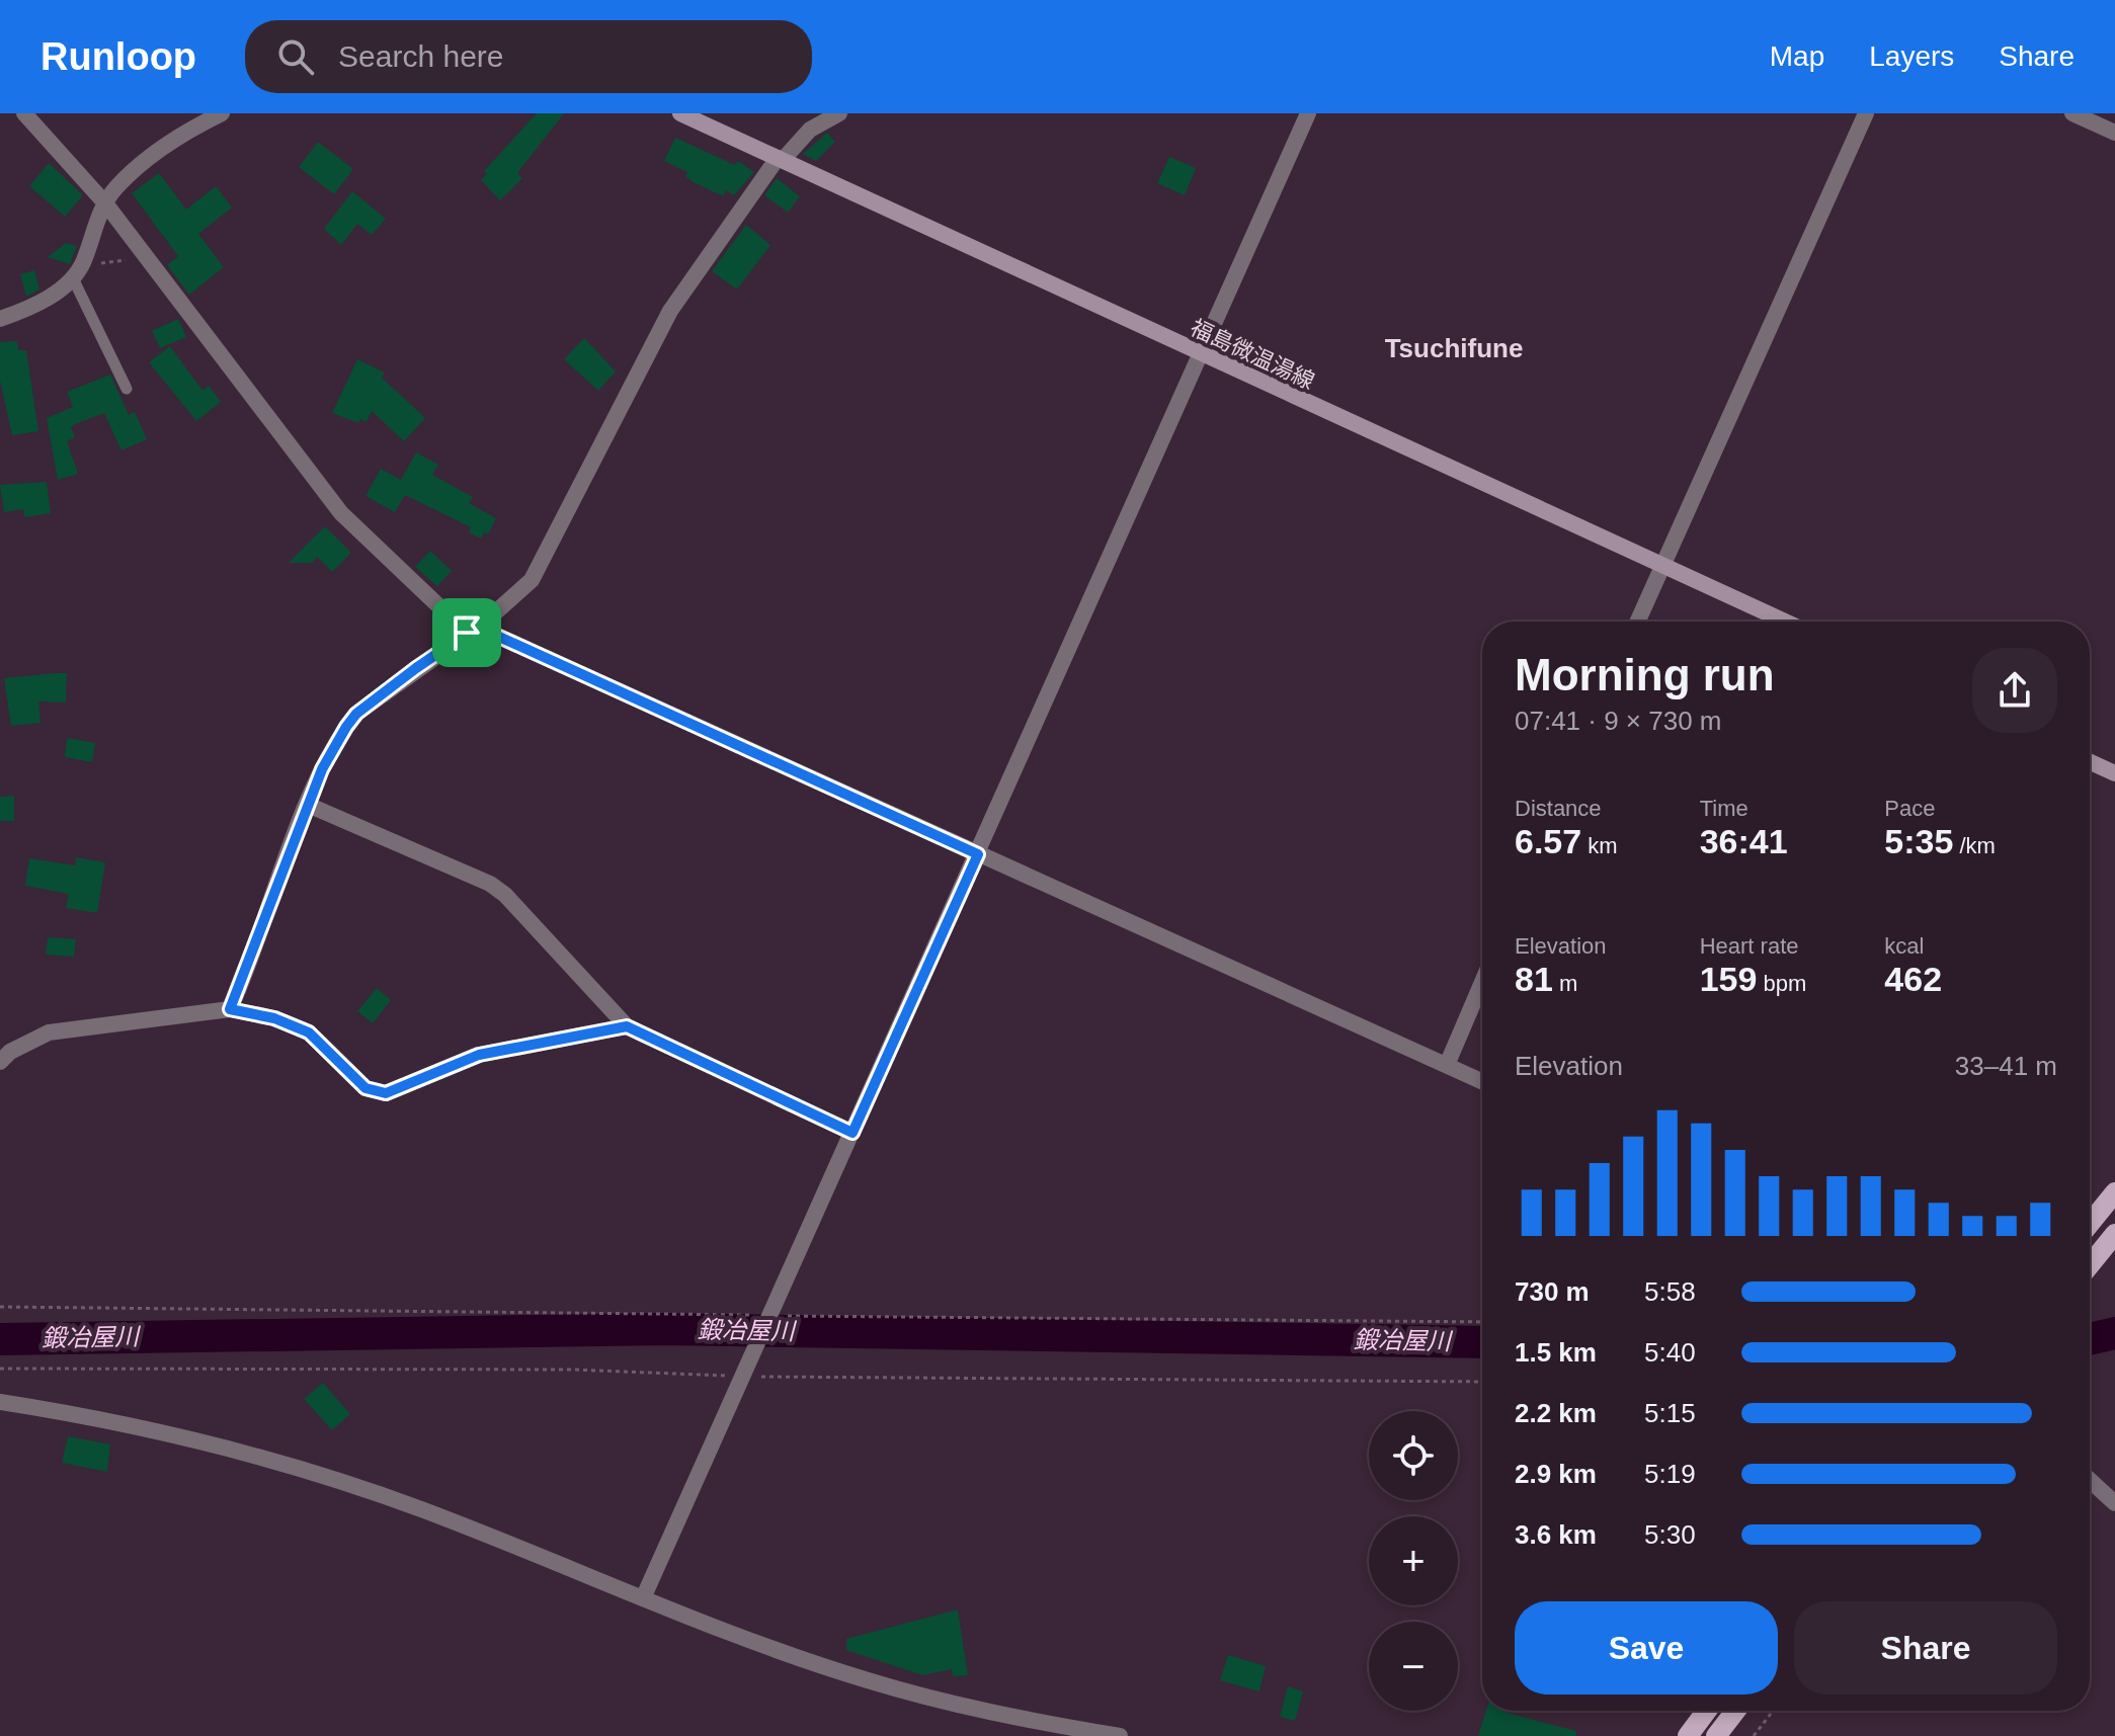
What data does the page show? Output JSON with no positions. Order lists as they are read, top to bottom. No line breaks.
{"streets":{"main road":["福島微温湯線"]},"districts":["Tsuchifune"],"water":["鍛冶屋川"],"page":{"header":"Runloop","search":"Search here","nav":["Map","Layers","Share"],"heading":["Morning run","07:41 · 9 × 730 m"],"stats":[["Distance","6.57 km"],["Time","36:41"],["Pace","5:35 /km"],["Elevation","81 m"],["Heart rate","159 bpm"],["kcal","462"]],"chart":["Elevation","33–41 m"],"list":[{"name":"730 m","note":"5:58"},{"name":"1.5 km","note":"5:40"},{"name":"2.2 km","note":"5:15"},{"name":"2.9 km","note":"5:19"},{"name":"3.6 km","note":"5:30"}],"map_buttons":["+","−"],"buttons":["Save","Share"]}}
